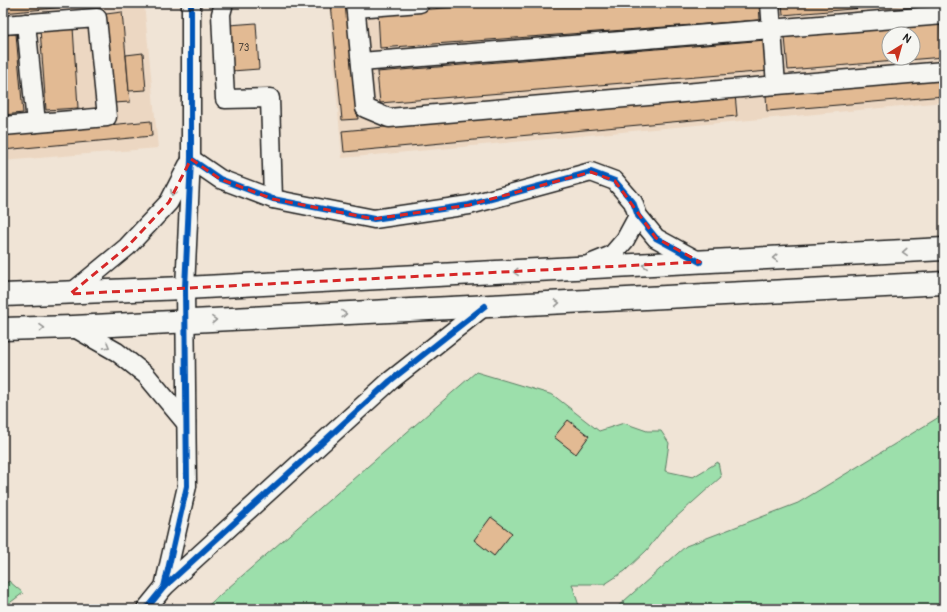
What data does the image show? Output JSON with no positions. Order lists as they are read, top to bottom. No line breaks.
{"house_numbers":["73"],"north":"top right"}
